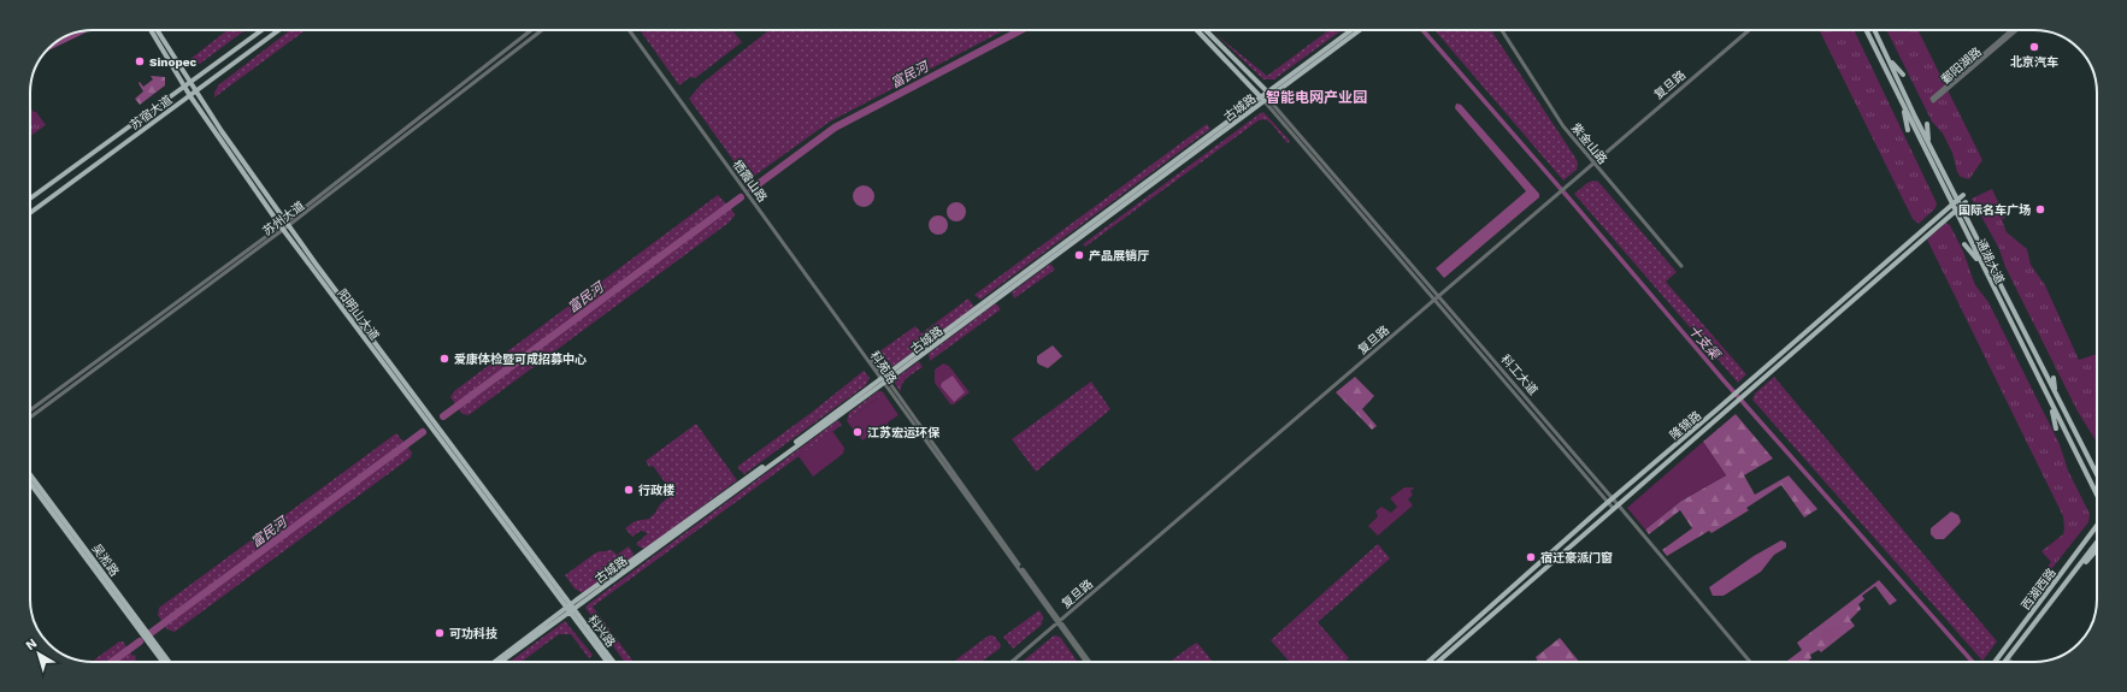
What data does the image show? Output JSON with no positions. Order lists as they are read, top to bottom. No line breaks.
{"streets":{"main road":["古城路","苏宿大道","通湖大道","阳明山大道","隆锦路","吴淞路","西湖西路","科兴路"],"street":["鄱阳湖路","复旦路","紫金山路","栖霞山路","苏州大道","科苑路","科工大道"]},"crossings":[["复旦路","紫金山路"],["复旦路","科苑路"],["复旦路","科工大道"],["古城路","阳明山大道"],["古城路","科苑路"],["古城路","科工大道"],["古城路","科兴路"],["苏宿大道","阳明山大道"],["栖霞山路","科苑路"],["苏州大道","阳明山大道"],["通湖大道","隆锦路"],["阳明山大道","科兴路"],["科工大道","隆锦路"]],"districts":["智能电网产业园"],"water":["富民河","十支渠"],"places":["北京汽车","Sinopec","国际名车广场","产品展销厅","爱康体检暨可成招募中心","江苏宏运环保","行政楼","宿迁豪派门窗","可功科技"],"north":"top left"}
